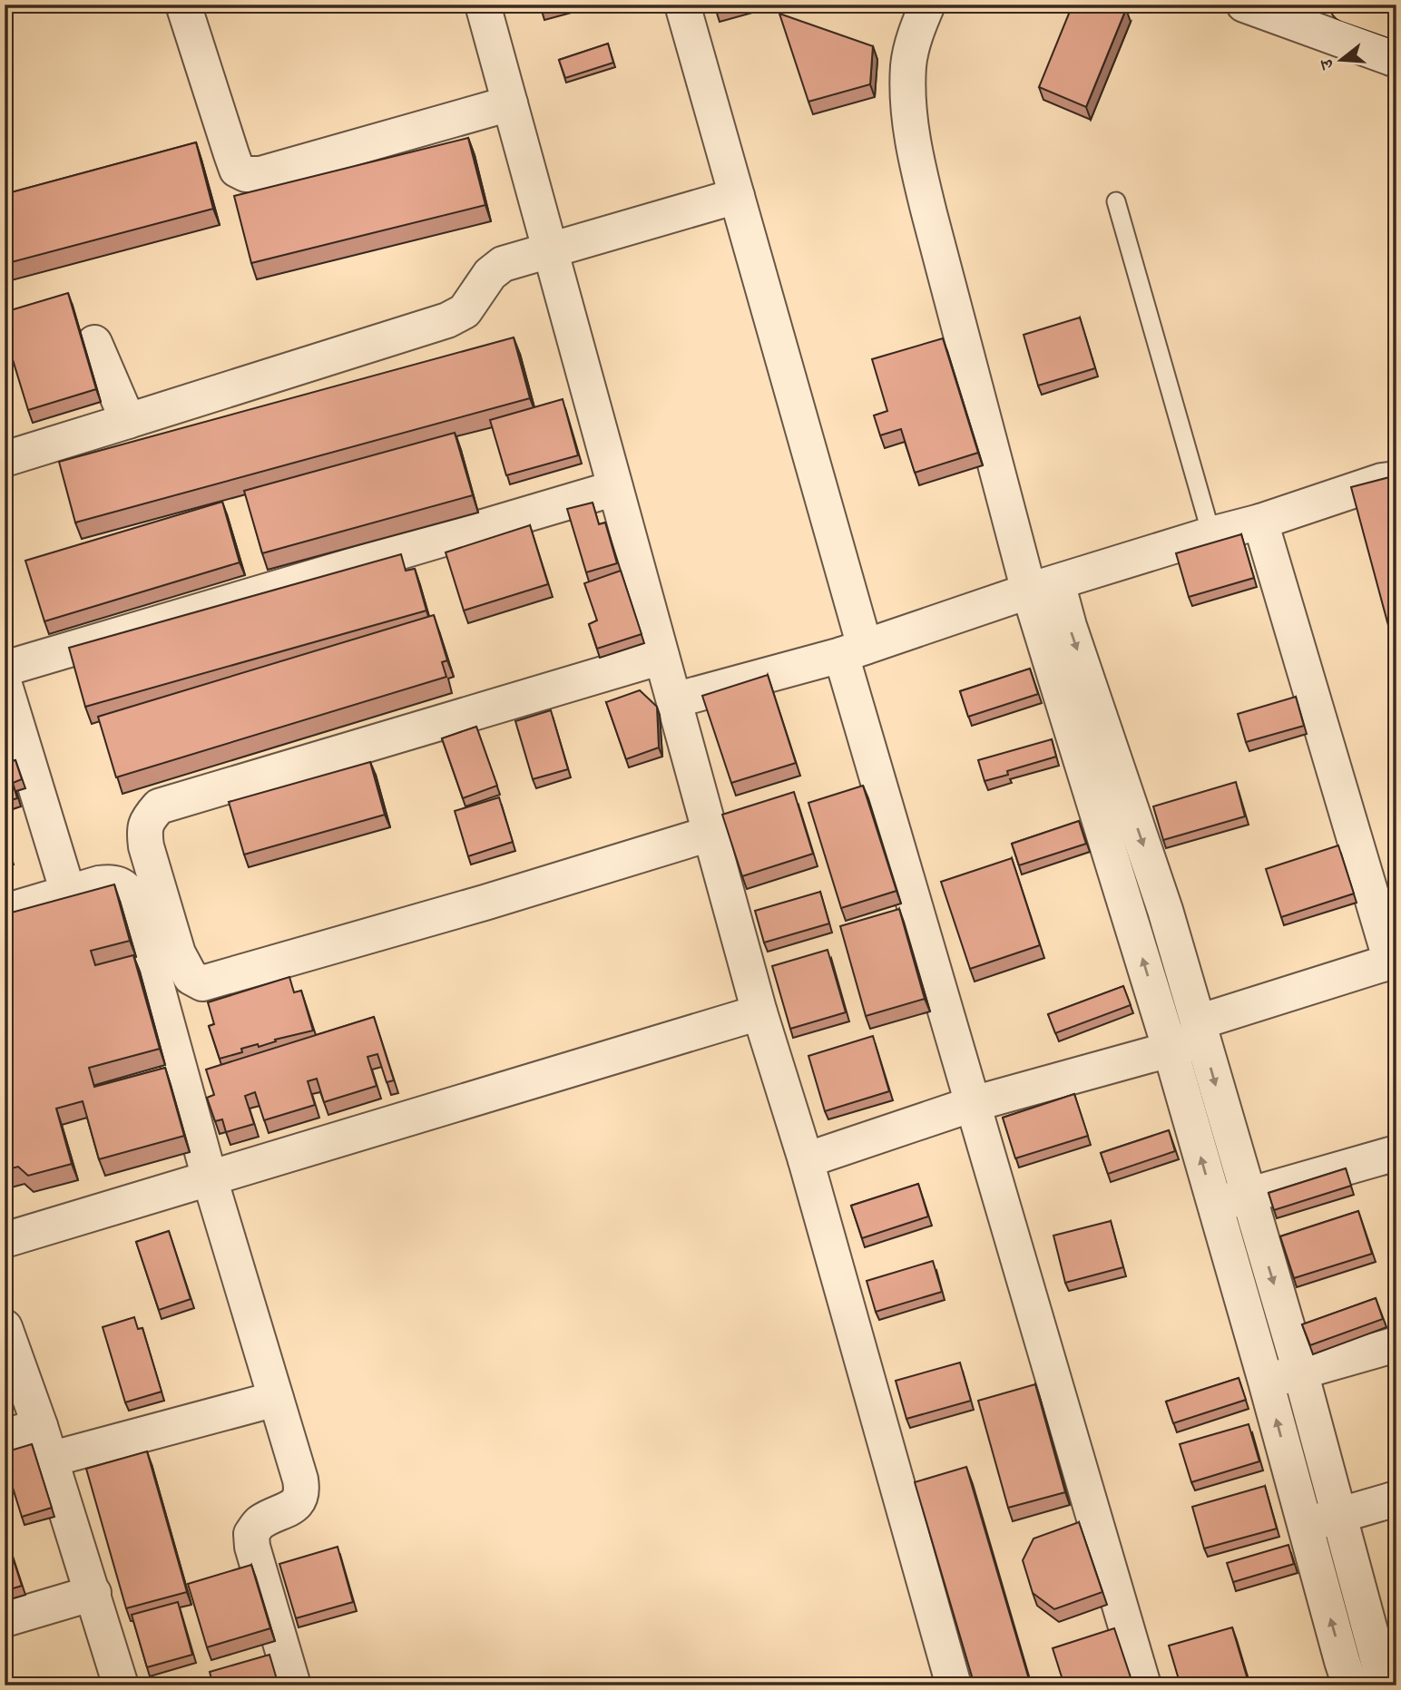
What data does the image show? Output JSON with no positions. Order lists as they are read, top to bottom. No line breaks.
{"north":"left"}
